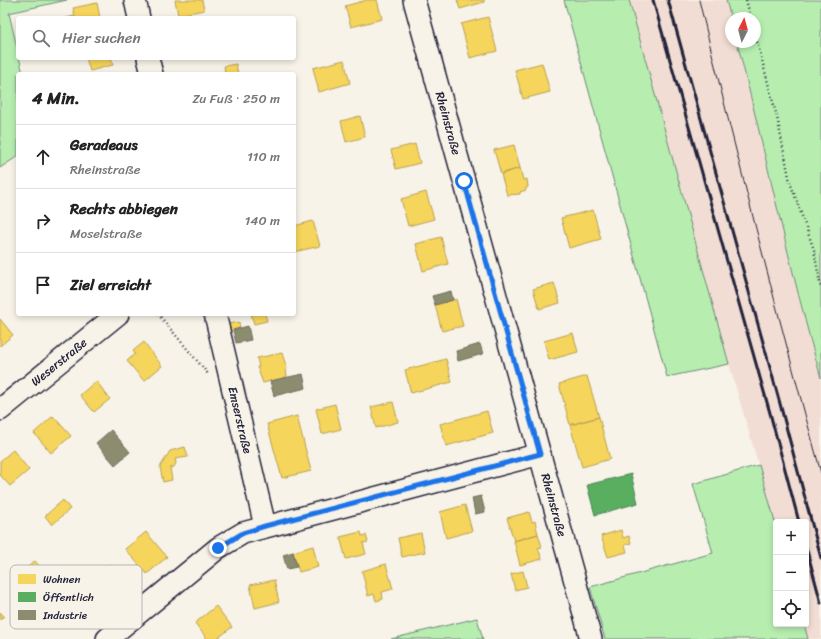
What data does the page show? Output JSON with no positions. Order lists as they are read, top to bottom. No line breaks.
{"streets":{"street":["Rheinstraße","Weserstraße","Emserstraße"]},"legend":["Wohnen","Öffentlich","Industrie"],"north":"top","page":{"search":"Hier suchen","heading":["4 Min.","Zu Fuß · 250 m"],"list":[["Geradeaus","Rheinstraße","110 m"],["Rechts abbiegen","Moselstraße","140 m"],"Ziel erreicht"],"map_buttons":["+","−"]}}
